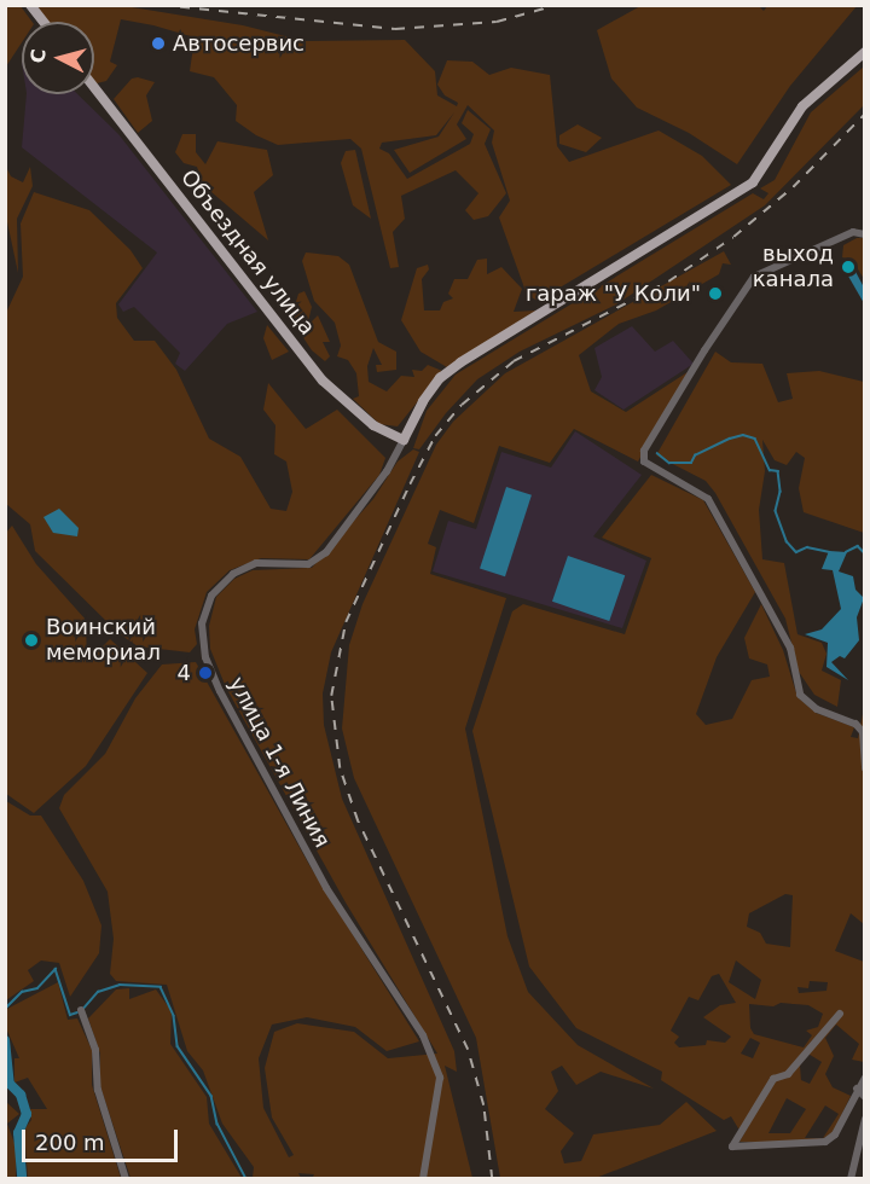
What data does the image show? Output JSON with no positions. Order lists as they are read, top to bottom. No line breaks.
{"streets":{"main road":["Объездная улица"],"street":["улица 1-я Линия"]},"crossings":[["Объездная улица","улица 1-я Линия"]],"places":["Автосервис","выход канала","гараж \"У Коли\"","Воинский мемориал","4"],"scale_bar":"200 m","north":"left"}
